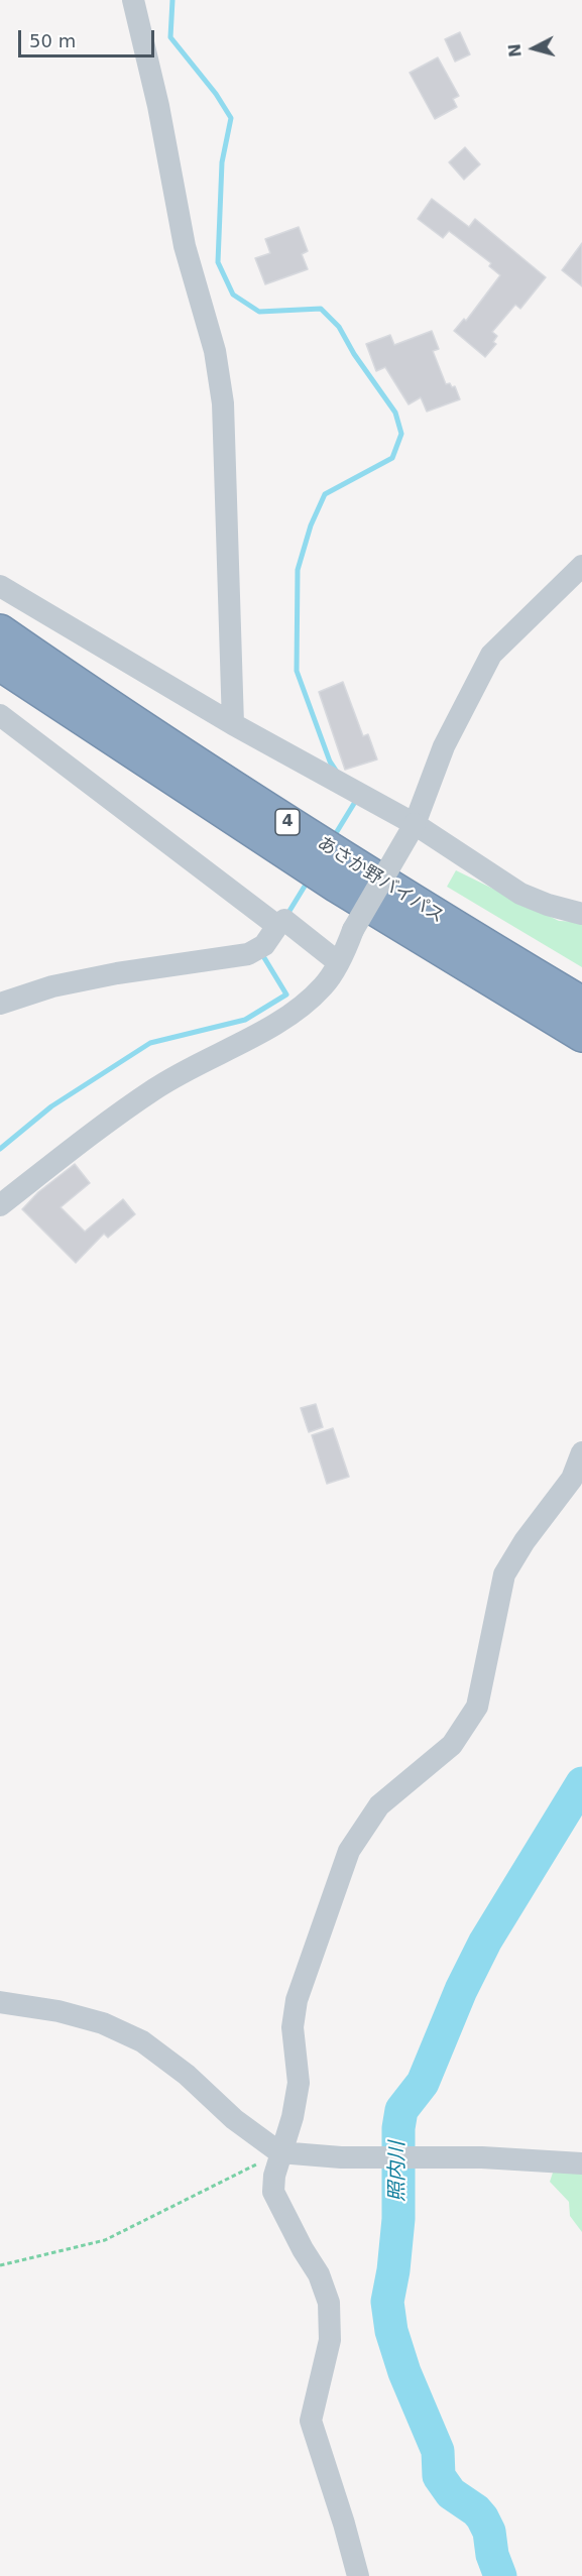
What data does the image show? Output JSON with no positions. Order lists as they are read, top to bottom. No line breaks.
{"streets":{"highway":["4","あさか野バイパス"]},"water":["照内川"],"scale_bar":"50 m","north":"left"}
